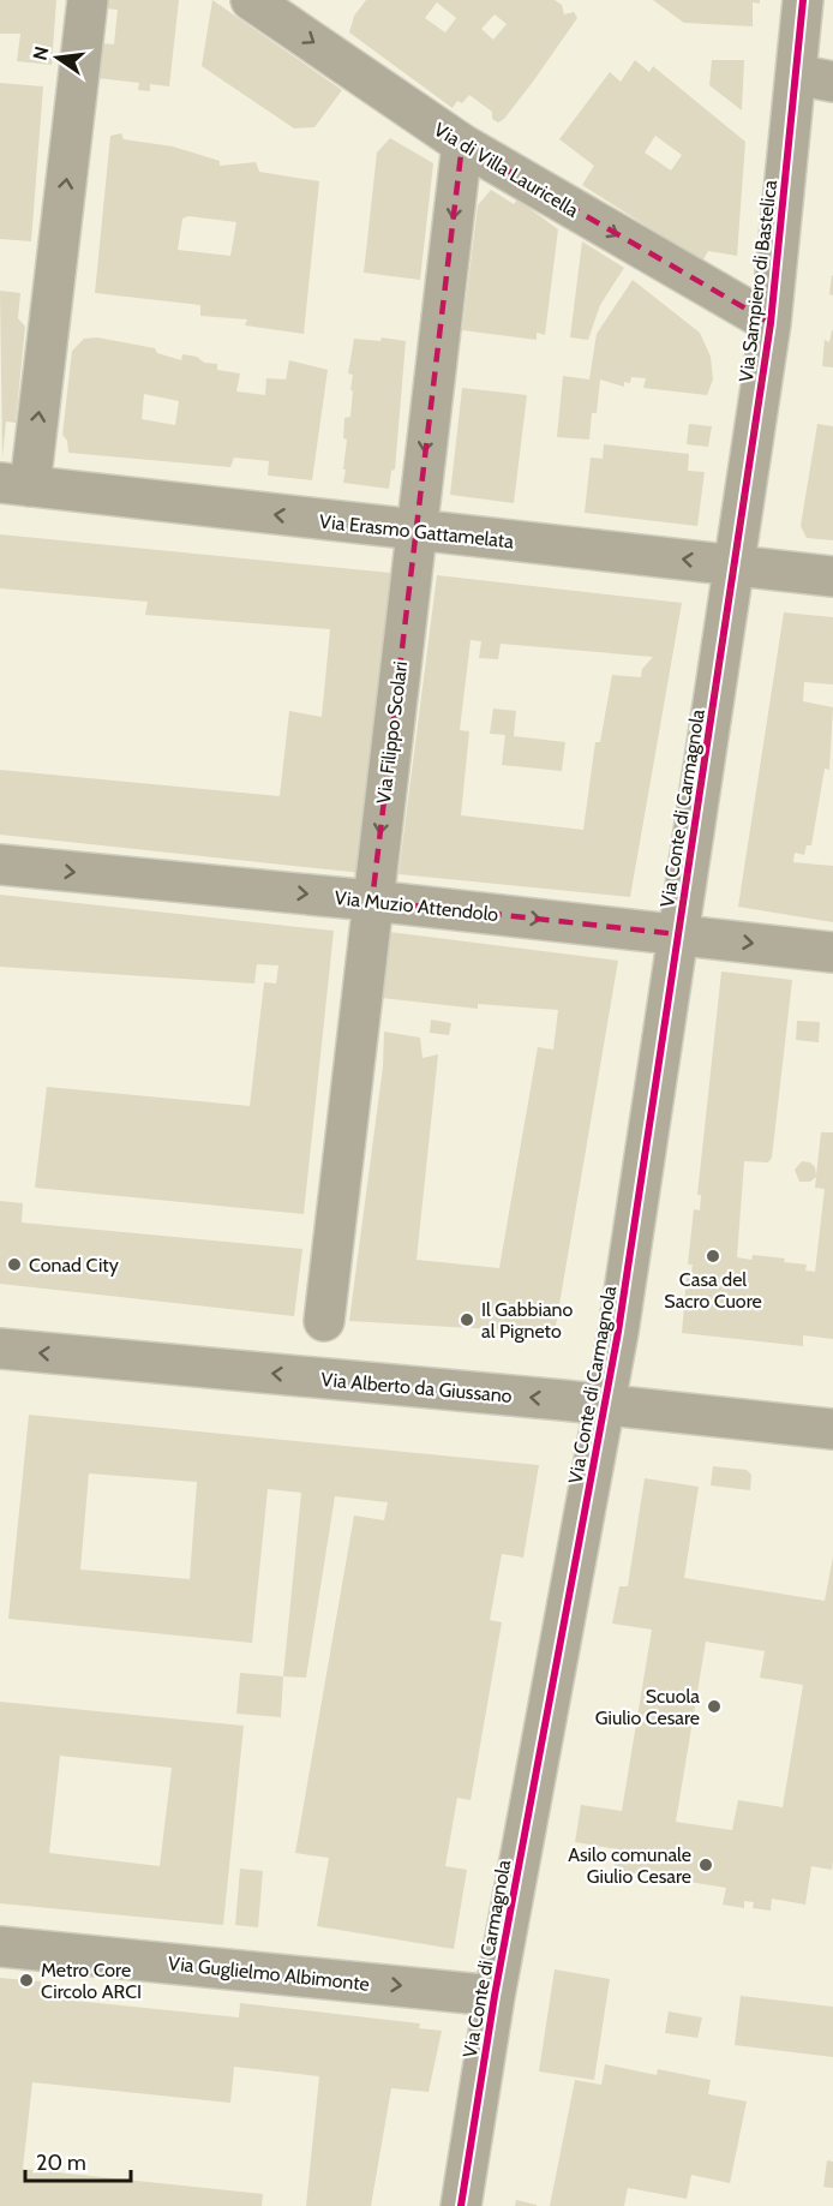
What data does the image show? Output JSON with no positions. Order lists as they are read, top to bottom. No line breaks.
{"streets":{"street":["Via di Villa Lauricella","Via Sampiero di Bastelica","Via Erasmo Gattamelata","Via Filippo Scolari","Via Conte di Carmagnola","Via Muzio Attendolo","Via Alberto da Giussano","Via Guglielmo Albimonte"]},"crossings":[["Via di Villa Lauricella","Via Sampiero di Bastelica"],["Via di Villa Lauricella","Via Filippo Scolari"],["Via Sampiero di Bastelica","Via Erasmo Gattamelata"],["Via Sampiero di Bastelica","Via Conte di Carmagnola"],["Via Erasmo Gattamelata","Via Filippo Scolari"],["Via Erasmo Gattamelata","Via Conte di Carmagnola"],["Via Filippo Scolari","Via Muzio Attendolo"],["Via Conte di Carmagnola","Via Muzio Attendolo"],["Via Conte di Carmagnola","Via Alberto da Giussano"],["Via Conte di Carmagnola","Via Guglielmo Albimonte"]],"one_way":["Via di Villa Lauricella","Via Erasmo Gattamelata","Via Filippo Scolari","Via Muzio Attendolo","Via Alberto da Giussano","Via Guglielmo Albimonte"],"places":["Casa del Sacro Cuore","Conad City","Il Gabbiano al Pigneto","Scuola Giulio Cesare","Asilo comunale Giulio Cesare","Metro Core Circolo ARCI"],"scale_bar":"20 m","north":"left"}
